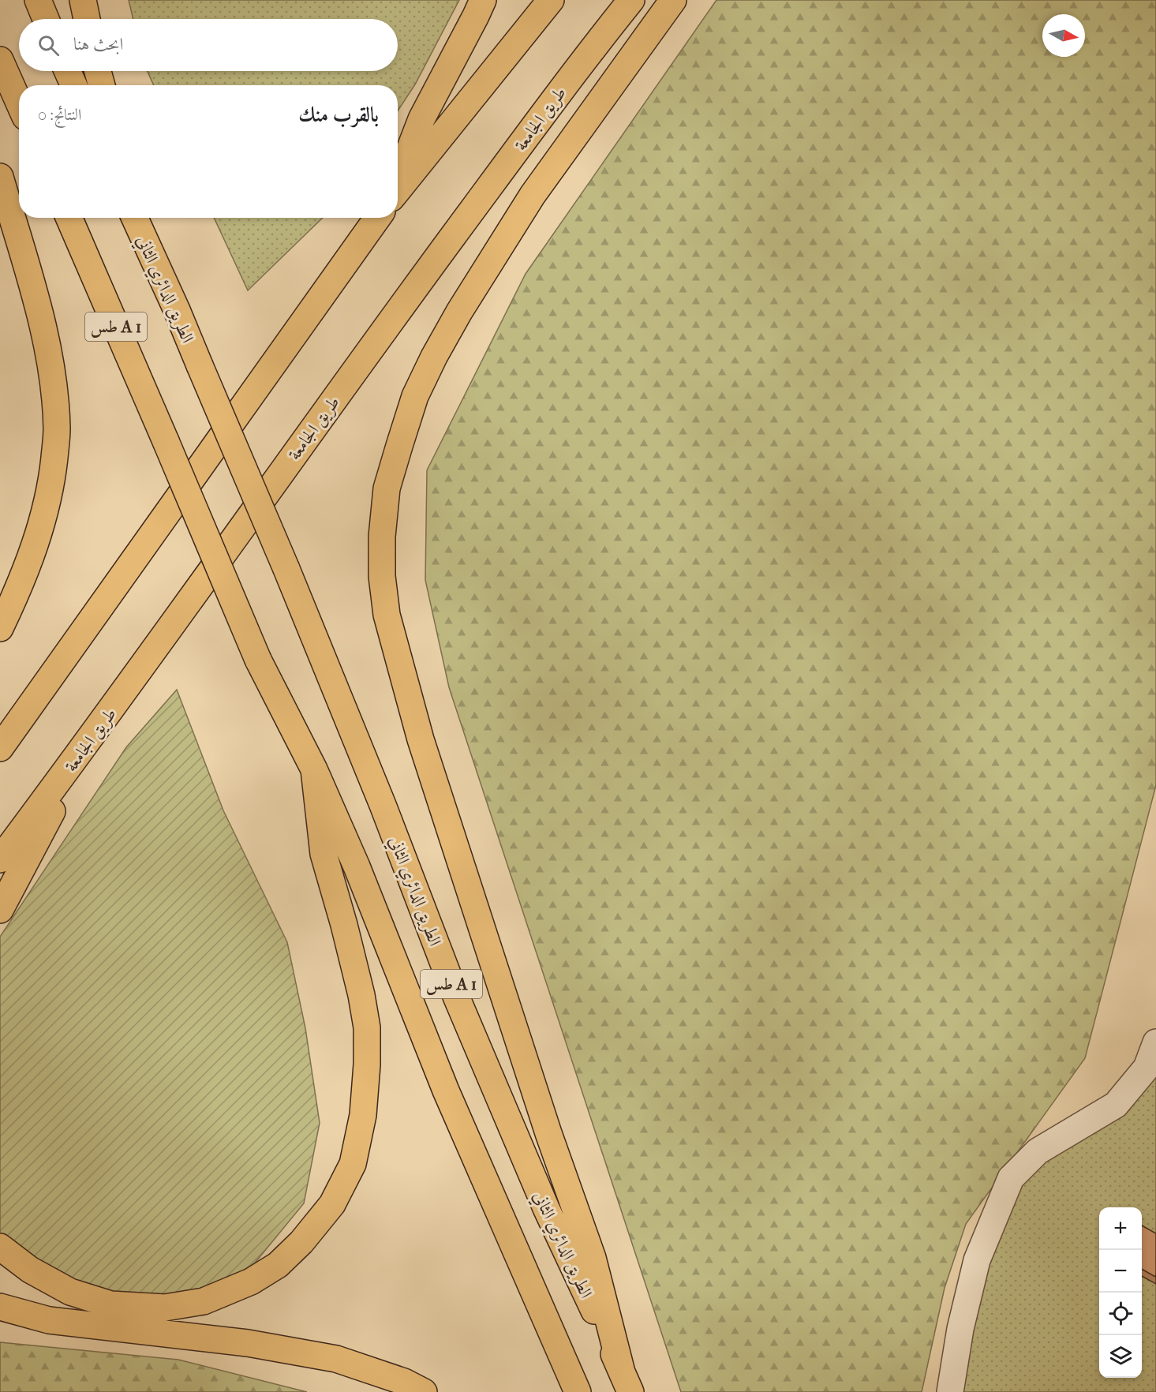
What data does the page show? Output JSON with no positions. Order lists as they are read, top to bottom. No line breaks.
{"streets":{"highway":["طريق الجامعة","الطريق الدائري الثاني","طس A 1"]},"north":"right","page":{"search":"ابحث هنا","heading":["بالقرب منك","النتائج: 0"],"map_buttons":["+","−"]}}
